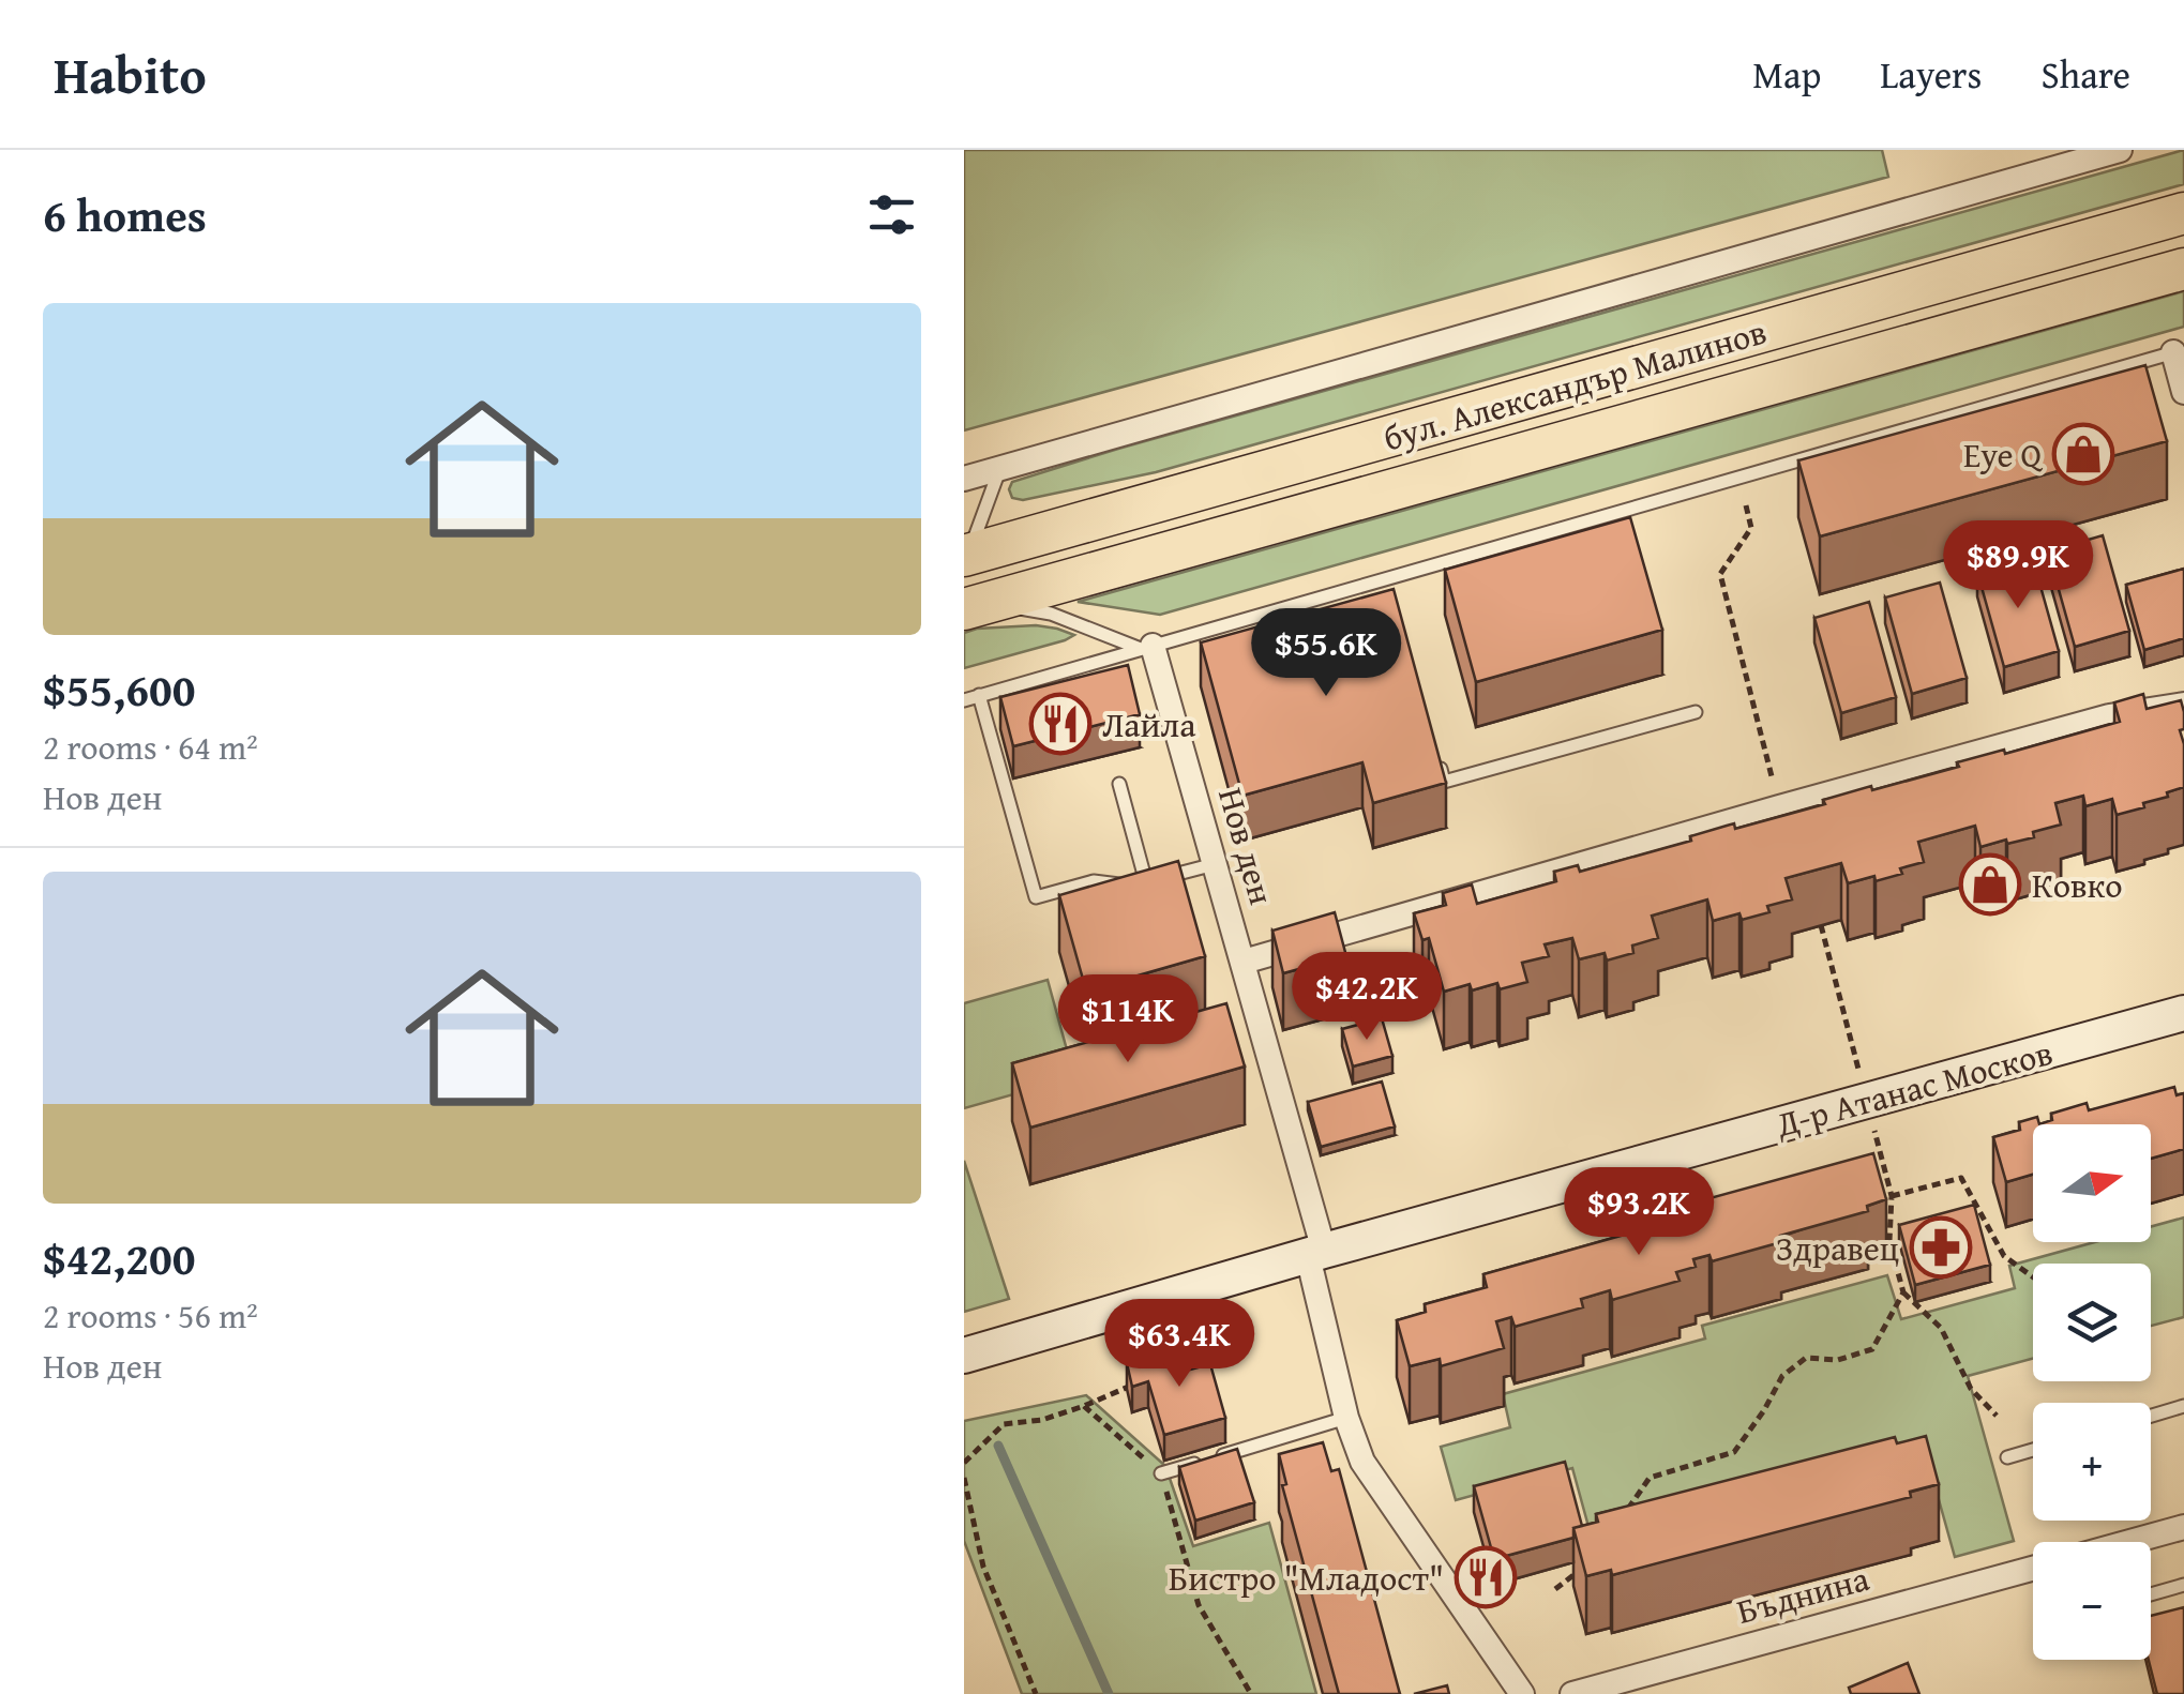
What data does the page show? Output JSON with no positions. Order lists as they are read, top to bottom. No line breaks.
{"streets":{"main road":["бул. Александър Малинов"],"street":["Нов ден","Д-р Атанас Москов","Бъднина"]},"crossings":[["Нов ден","Д-р Атанас Москов"]],"places":{"shop":["Eye Q","Ковко"],"restaurant":["Лайла","Бистро \"Младост\""],"pharmacy":["Здравец"]},"north":"right","page":{"header":"Habito","nav":["Map","Layers","Share"],"heading":"6 homes","list":[{"name":"$55,600","note":"2 rooms · 64 m² · Нов ден"},{"name":"$42,200","note":"2 rooms · 56 m² · Нов ден"}],"price":["$89.9K","$55.6K","$42.2K","$114K","$93.2K","$63.4K"],"map_buttons":["+","−"]}}
